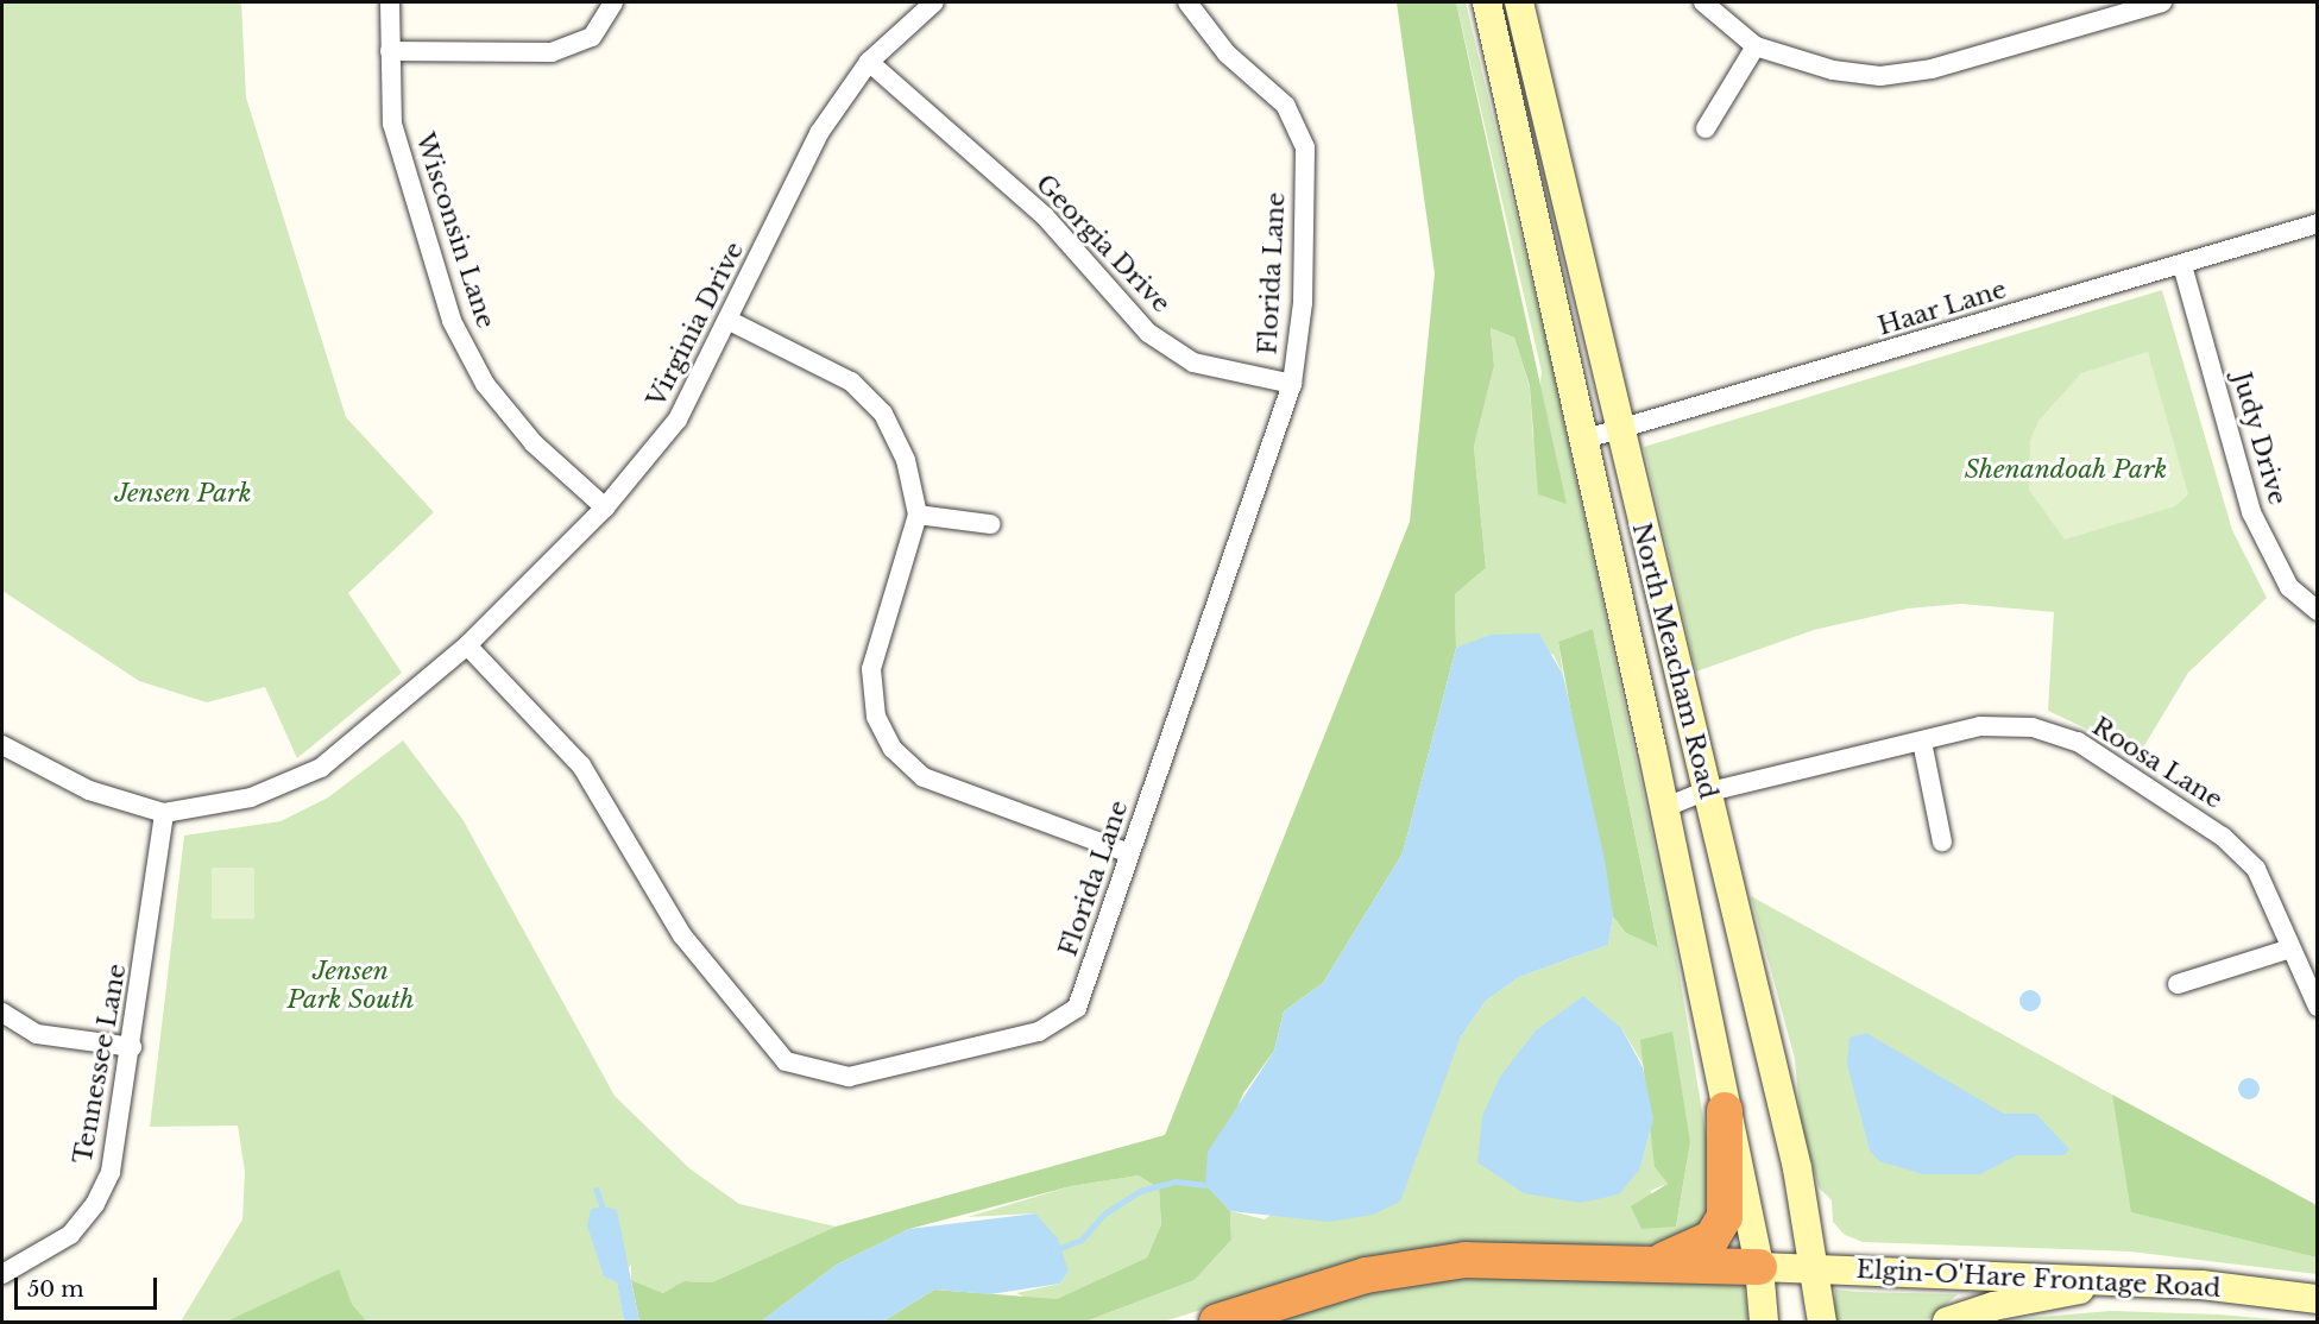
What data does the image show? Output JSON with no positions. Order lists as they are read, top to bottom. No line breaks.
{"streets":{"main road":["North Meacham Road","Elgin-O'Hare Frontage Road"],"street":["Wisconsin Lane","Georgia Drive","Florida Lane","Haar Lane","Virginia Drive","Judy Drive","Roosa Lane","Tennessee Lane"]},"crossings":[["Wisconsin Lane","Virginia Drive"],["Georgia Drive","Florida Lane"],["Georgia Drive","Virginia Drive"],["Florida Lane","Virginia Drive"],["Haar Lane","Judy Drive"],["Haar Lane","North Meacham Road"],["Virginia Drive","Tennessee Lane"],["North Meacham Road","Roosa Lane"],["North Meacham Road","Elgin-O'Hare Frontage Road"]],"parks":["Shenandoah Park","Jensen Park","Jensen Park South"],"scale_bar":"50 m"}
